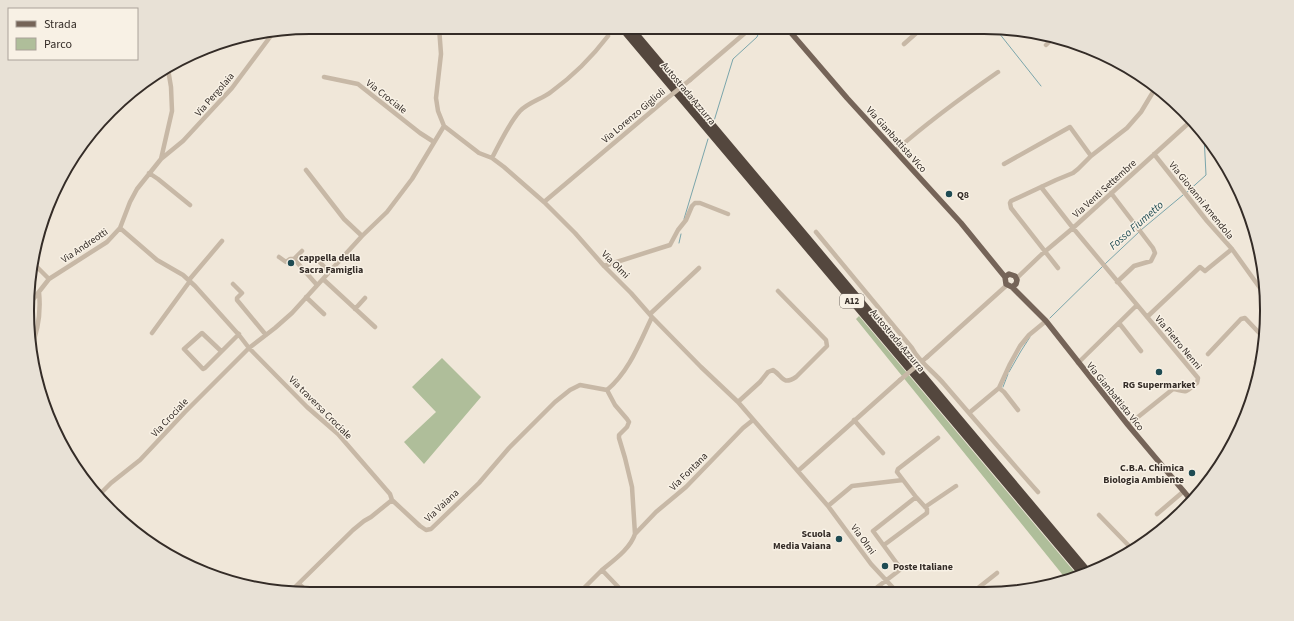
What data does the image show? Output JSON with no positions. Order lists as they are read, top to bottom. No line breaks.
{"streets":{"highway":["Autostrada Azzurra","A12"],"main road":["Via Gianbattista Vico"],"street":["Via Pergolaia","Via Crociale","Via Lorenzo Giglioli","Via Venti Settembre","Via Giovanni Amendola","Via Andreotti","Via Olmi","Via Pietro Nenni","Via traversa Crociale","Via Fontana","Via Vaiana"]},"crossings":[["Via Pergolaia","Via Andreotti"],["Via Crociale","Via Olmi"],["Via Crociale","Via traversa Crociale"],["Via Lorenzo Giglioli","Via Olmi"],["Via Gianbattista Vico","Via Venti Settembre"],["Via Gianbattista Vico","Via Pietro Nenni"],["Via Venti Settembre","Via Giovanni Amendola"],["Via Venti Settembre","Via Olmi"],["Via Venti Settembre","Via Pietro Nenni"],["Via Olmi","Via Fontana"],["Via traversa Crociale","Via Vaiana"]],"water":["Fosso Fiumetto"],"places":["Q8","cappella della Sacra Famiglia","RG Supermarket","C.B.A. Chimica Biologia Ambiente","Scuola Media Vaiana","Poste Italiane"],"legend":["Strada","Parco"]}
